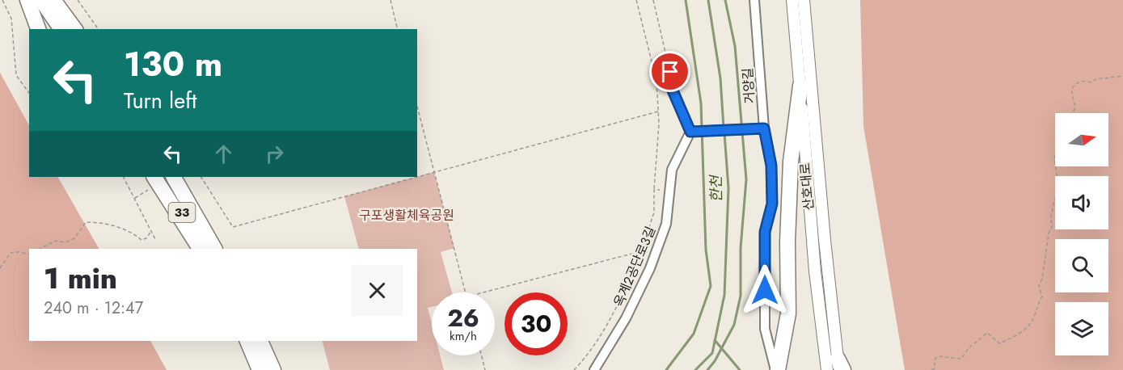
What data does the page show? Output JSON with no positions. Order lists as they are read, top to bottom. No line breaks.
{"streets":{"highway":["33"],"street":["거양길","산호대로","옥계2공단로3길"]},"water":["한천"],"parks":["구포생활체육공원"],"north":"right","page":{"turn":["130 m","Turn left"],"heading":["1 min","240 m · 12:47"],"speed":"26 km/h","limit":"30"}}
